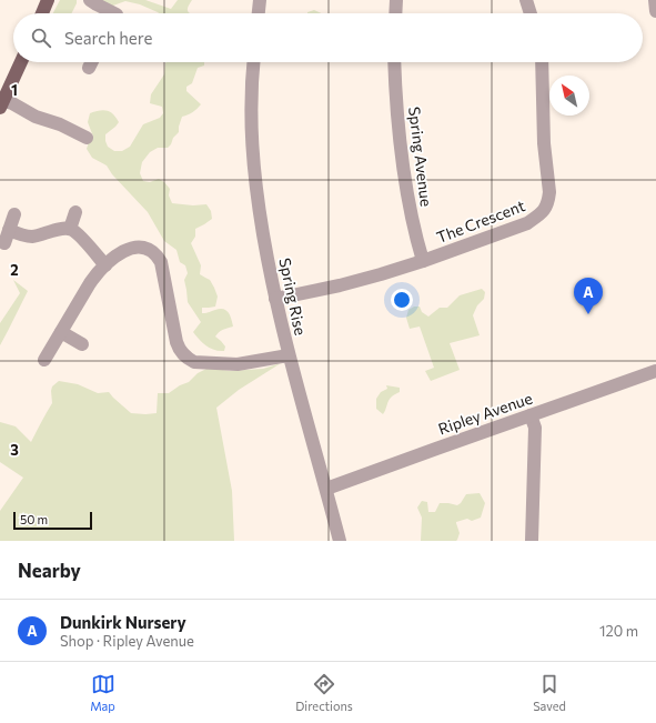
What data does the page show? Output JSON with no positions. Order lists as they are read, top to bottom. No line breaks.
{"streets":{"street":["Spring Avenue","The Crescent","Spring Rise","Ripley Avenue"]},"crossings":[["Spring Avenue","The Crescent"],["The Crescent","Spring Rise"],["Spring Rise","Ripley Avenue"]],"scale_bar":"50 m","north":"top left","page":{"search":"Search here","pins":"A","scale":"50 m","heading":"Nearby","list":[{"mark":"A","name":"Dunkirk Nursery","note":"Shop · Ripley Avenue","value":"120 m"}],"nav":["Map","Directions","Saved"]},"grid":{"rows":["1","2","3"]}}
